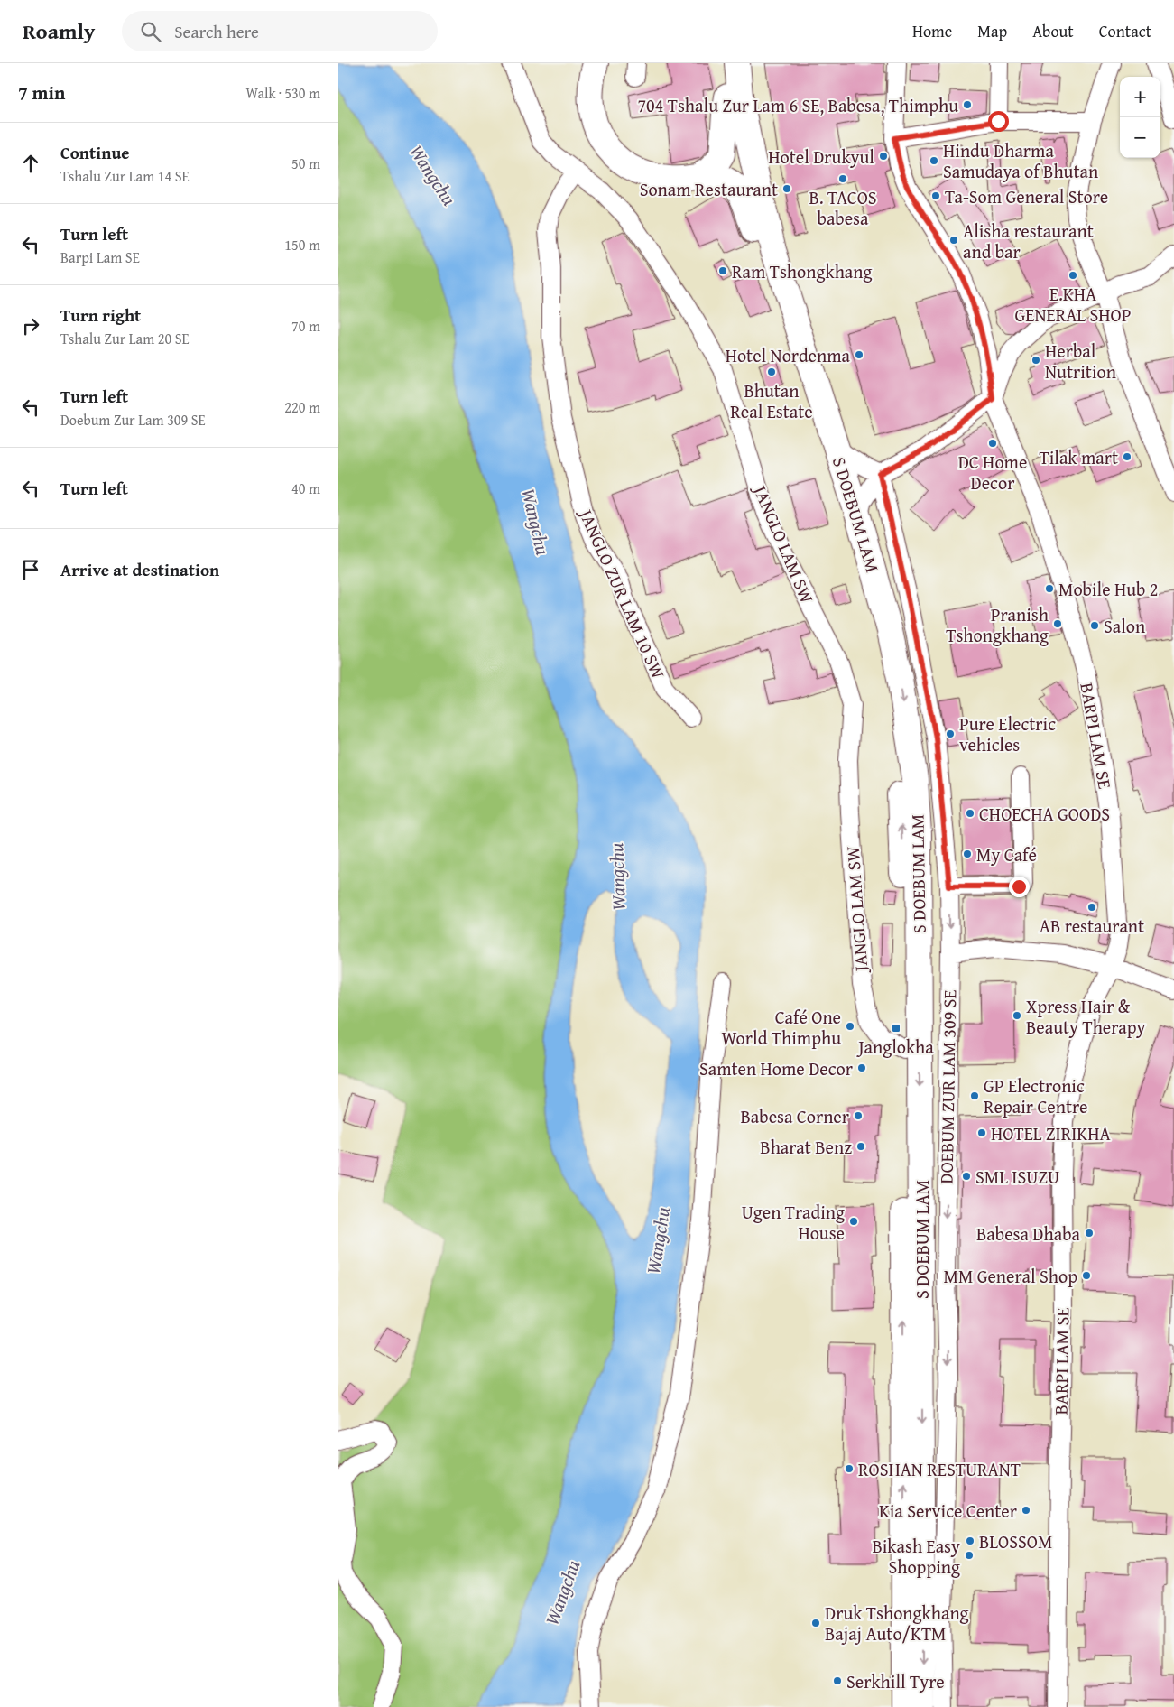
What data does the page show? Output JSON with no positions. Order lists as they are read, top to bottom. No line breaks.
{"streets":{"highway":["S DOEBUM LAM"],"street":["JANGLO LAM SW","JANGLO ZUR LAM 10 SW","BARPI LAM SE","DOEBUM ZUR LAM 309 SE"]},"crossings":[["S DOEBUM LAM","JANGLO LAM SW"],["JANGLO LAM SW","JANGLO ZUR LAM 10 SW"]],"one_way":["DOEBUM ZUR LAM 309 SE"],"water":["Wangchu"],"places":{"other":["704 Tshalu Zur Lam 6 SE, Babesa, Thimphu","Hotel Drukyul","Hindu Dharma Samudaya of Bhutan","B. TACOS babesa","Sonam Restaurant","Ta-Som General Store","Alisha restaurant and bar","Ram Tshongkhang","E.KHA GENERAL SHOP","Hotel Nordenma","Herbal Nutrition","Bhutan Real Estate","DC Home Decor","Tilak mart","Mobile Hub 2","Pranish Tshongkhang","Salon","Pure Electric vehicles","CHOECHA GOODS","My Café","AB restaurant","Xpress Hair & Beauty Therapy","Café One World Thimphu","Samten Home Decor","GP Electronic Repair Centre","Babesa Corner","HOTEL ZIRIKHA","Bharat Benz","SML ISUZU","Ugen Trading House","Babesa Dhaba","MM General Shop","ROSHAN RESTURANT","Kia Service Center","BLOSSOM","Bikash Easy Shopping","Druk Tshongkhang Bajaj Auto/KTM","Serkhill Tyre"],"transit":["Janglokha"]},"page":{"header":"Roamly","search":"Search here","nav":["Home","Map","About","Contact"],"heading":["7 min","Walk · 530 m"],"map_buttons":["+","−"],"list":[["Continue","Tshalu Zur Lam 14 SE","50 m"],["Turn left","Barpi Lam SE","150 m"],["Turn right","Tshalu Zur Lam 20 SE","70 m"],["Turn left","Doebum Zur Lam 309 SE","220 m"],["Turn left","40 m"],"Arrive at destination"]}}
